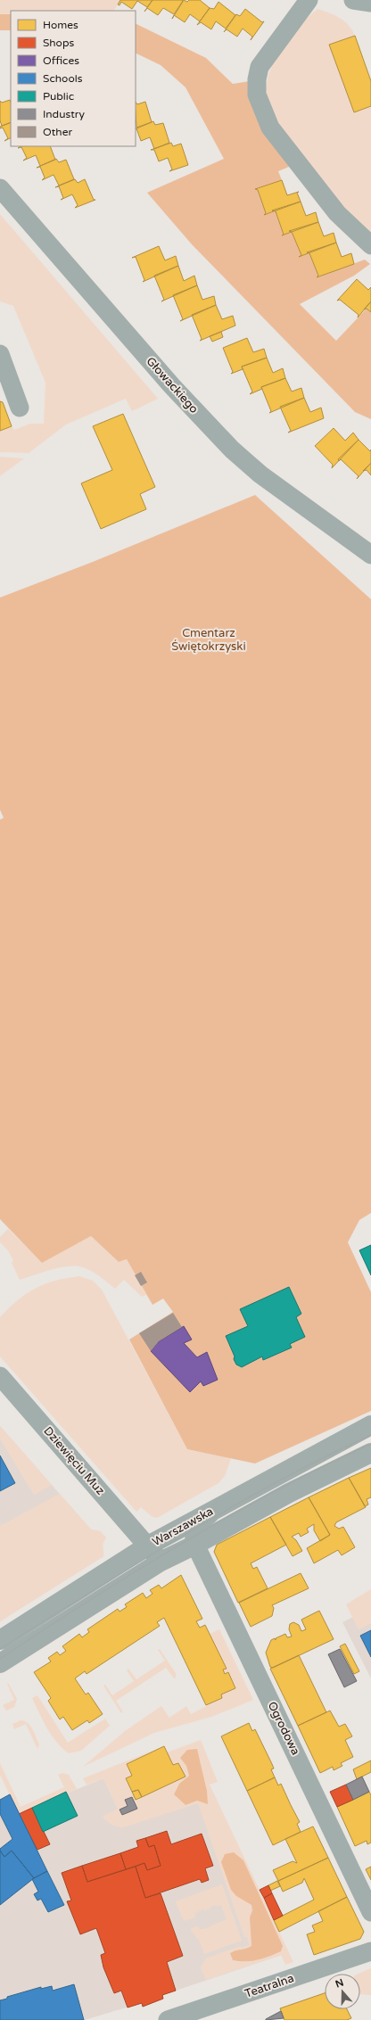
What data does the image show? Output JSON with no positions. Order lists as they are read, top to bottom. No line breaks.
{"streets":{"main road":["Warszawska"],"street":["Głowackiego","Dziewięciu Muz","Ogrodowa","Teatralna"]},"crossings":[["Dziewięciu Muz","Warszawska"],["Warszawska","Ogrodowa"]],"parks":["Cmentarz Świętokrzyski"],"legend":["Homes","Shops","Offices","Schools","Public","Industry","Other"],"north":"top"}
